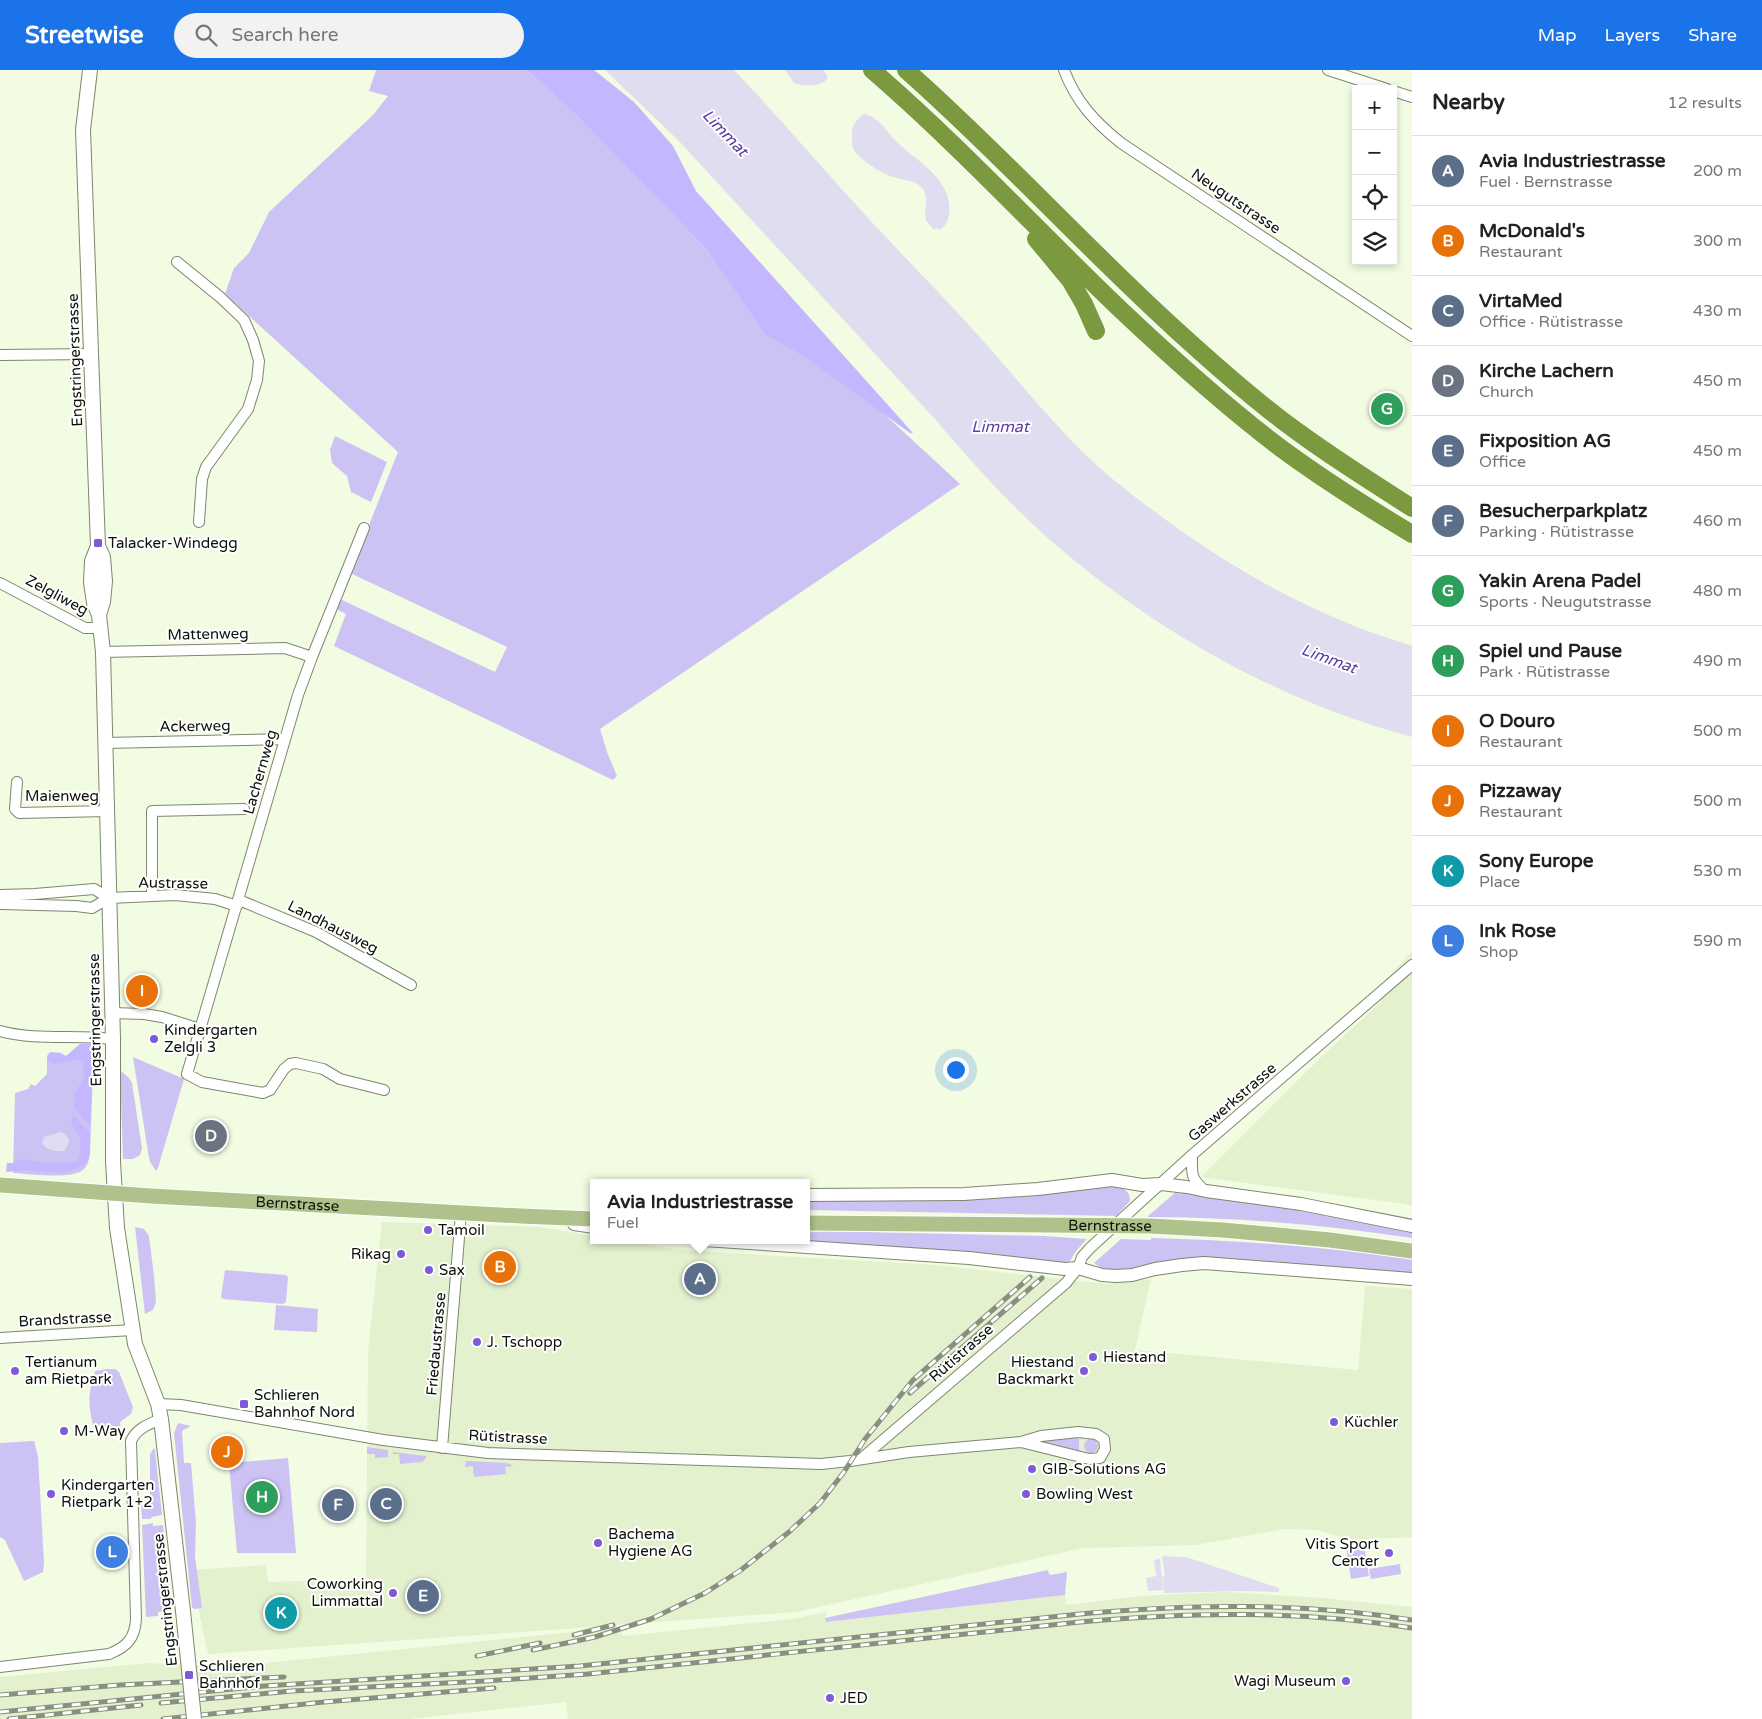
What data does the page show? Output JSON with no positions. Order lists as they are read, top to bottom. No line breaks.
{"streets":{"main road":["Engstringerstrasse","Bernstrasse"],"street":["Neugutstrasse","Zelgliweg","Mattenweg","Ackerweg","Lachernweg","Maienweg","Austrasse","Landhausweg","Gaswerkstrasse","Brandstrasse","Friedaustrasse","Rütistrasse"]},"crossings":[["Engstringerstrasse","Zelgliweg"],["Engstringerstrasse","Mattenweg"],["Engstringerstrasse","Ackerweg"],["Engstringerstrasse","Maienweg"],["Engstringerstrasse","Austrasse"],["Engstringerstrasse","Bernstrasse"],["Engstringerstrasse","Brandstrasse"],["Engstringerstrasse","Rütistrasse"],["Mattenweg","Lachernweg"],["Ackerweg","Lachernweg"],["Lachernweg","Austrasse"],["Lachernweg","Landhausweg"],["Austrasse","Landhausweg"],["Gaswerkstrasse","Rütistrasse"],["Bernstrasse","Friedaustrasse"],["Friedaustrasse","Rütistrasse"]],"water":["Limmat"],"places":{"transit":["Talacker-Windegg","Schlieren Bahnhof Nord","Schlieren Bahnhof"],"other":["Kindergarten Zelgli 3","Tamoil","Rikag","Sax","J. Tschopp","Hiestand","Tertianum am Rietpark","Hiestand Backmarkt","Küchler","M-Way","GIB-Solutions AG","Kindergarten Rietpark 1+2","Bowling West","Bachema Hygiene AG","Vitis Sport Center","Coworking Limmattal","Wagi Museum","JED"]},"page":{"header":"Streetwise","search":"Search here","nav":["Map","Layers","Share"],"heading":["Nearby","12 results"],"map_buttons":["+","−"],"list":[{"mark":"A","name":"Avia Industriestrasse","note":"Fuel · Bernstrasse","value":"200 m"},{"mark":"B","name":"McDonald's","note":"Restaurant","value":"300 m"},{"mark":"C","name":"VirtaMed","note":"Office · Rütistrasse","value":"430 m"},{"mark":"D","name":"Kirche Lachern","note":"Church","value":"450 m"},{"mark":"E","name":"Fixposition AG","note":"Office","value":"450 m"},{"mark":"F","name":"Besucherparkplatz","note":"Parking · Rütistrasse","value":"460 m"},{"mark":"G","name":"Yakin Arena Padel","note":"Sports · Neugutstrasse","value":"480 m"},{"mark":"H","name":"Spiel und Pause","note":"Park · Rütistrasse","value":"490 m"},{"mark":"I","name":"O Douro","note":"Restaurant","value":"500 m"},{"mark":"J","name":"Pizzaway","note":"Restaurant","value":"500 m"},{"mark":"K","name":"Sony Europe","note":"Place","value":"530 m"},{"mark":"L","name":"Ink Rose","note":"Shop","value":"590 m"}],"pins":["G","I","D","B","A","J","H","C","F","L","E","K"],"popup":["Avia Industriestrasse","Fuel"]}}
